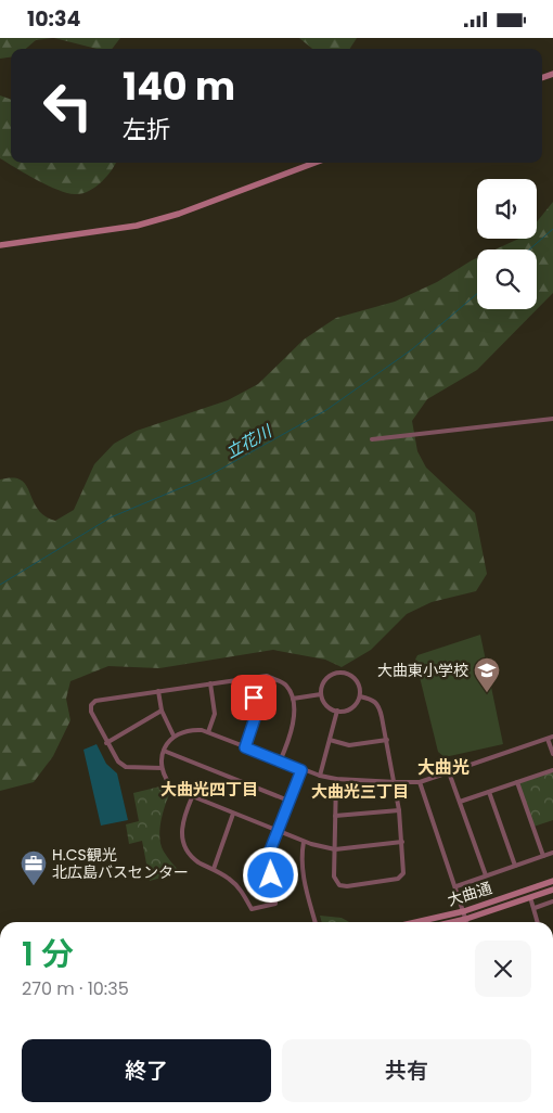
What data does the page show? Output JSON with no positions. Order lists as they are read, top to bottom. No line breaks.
{"streets":{"street":["大曲通"]},"districts":["大曲光","大曲光四丁目","大曲光三丁目"],"water":["立花川"],"places":{"school or university":["大曲東小学校"],"office":["H.CS観光 北広島バスセンター"]},"page":{"status":"10:34","turn":["140 m","左折"],"heading":["1 分","270 m · 10:35"],"buttons":["終了","共有"]}}
